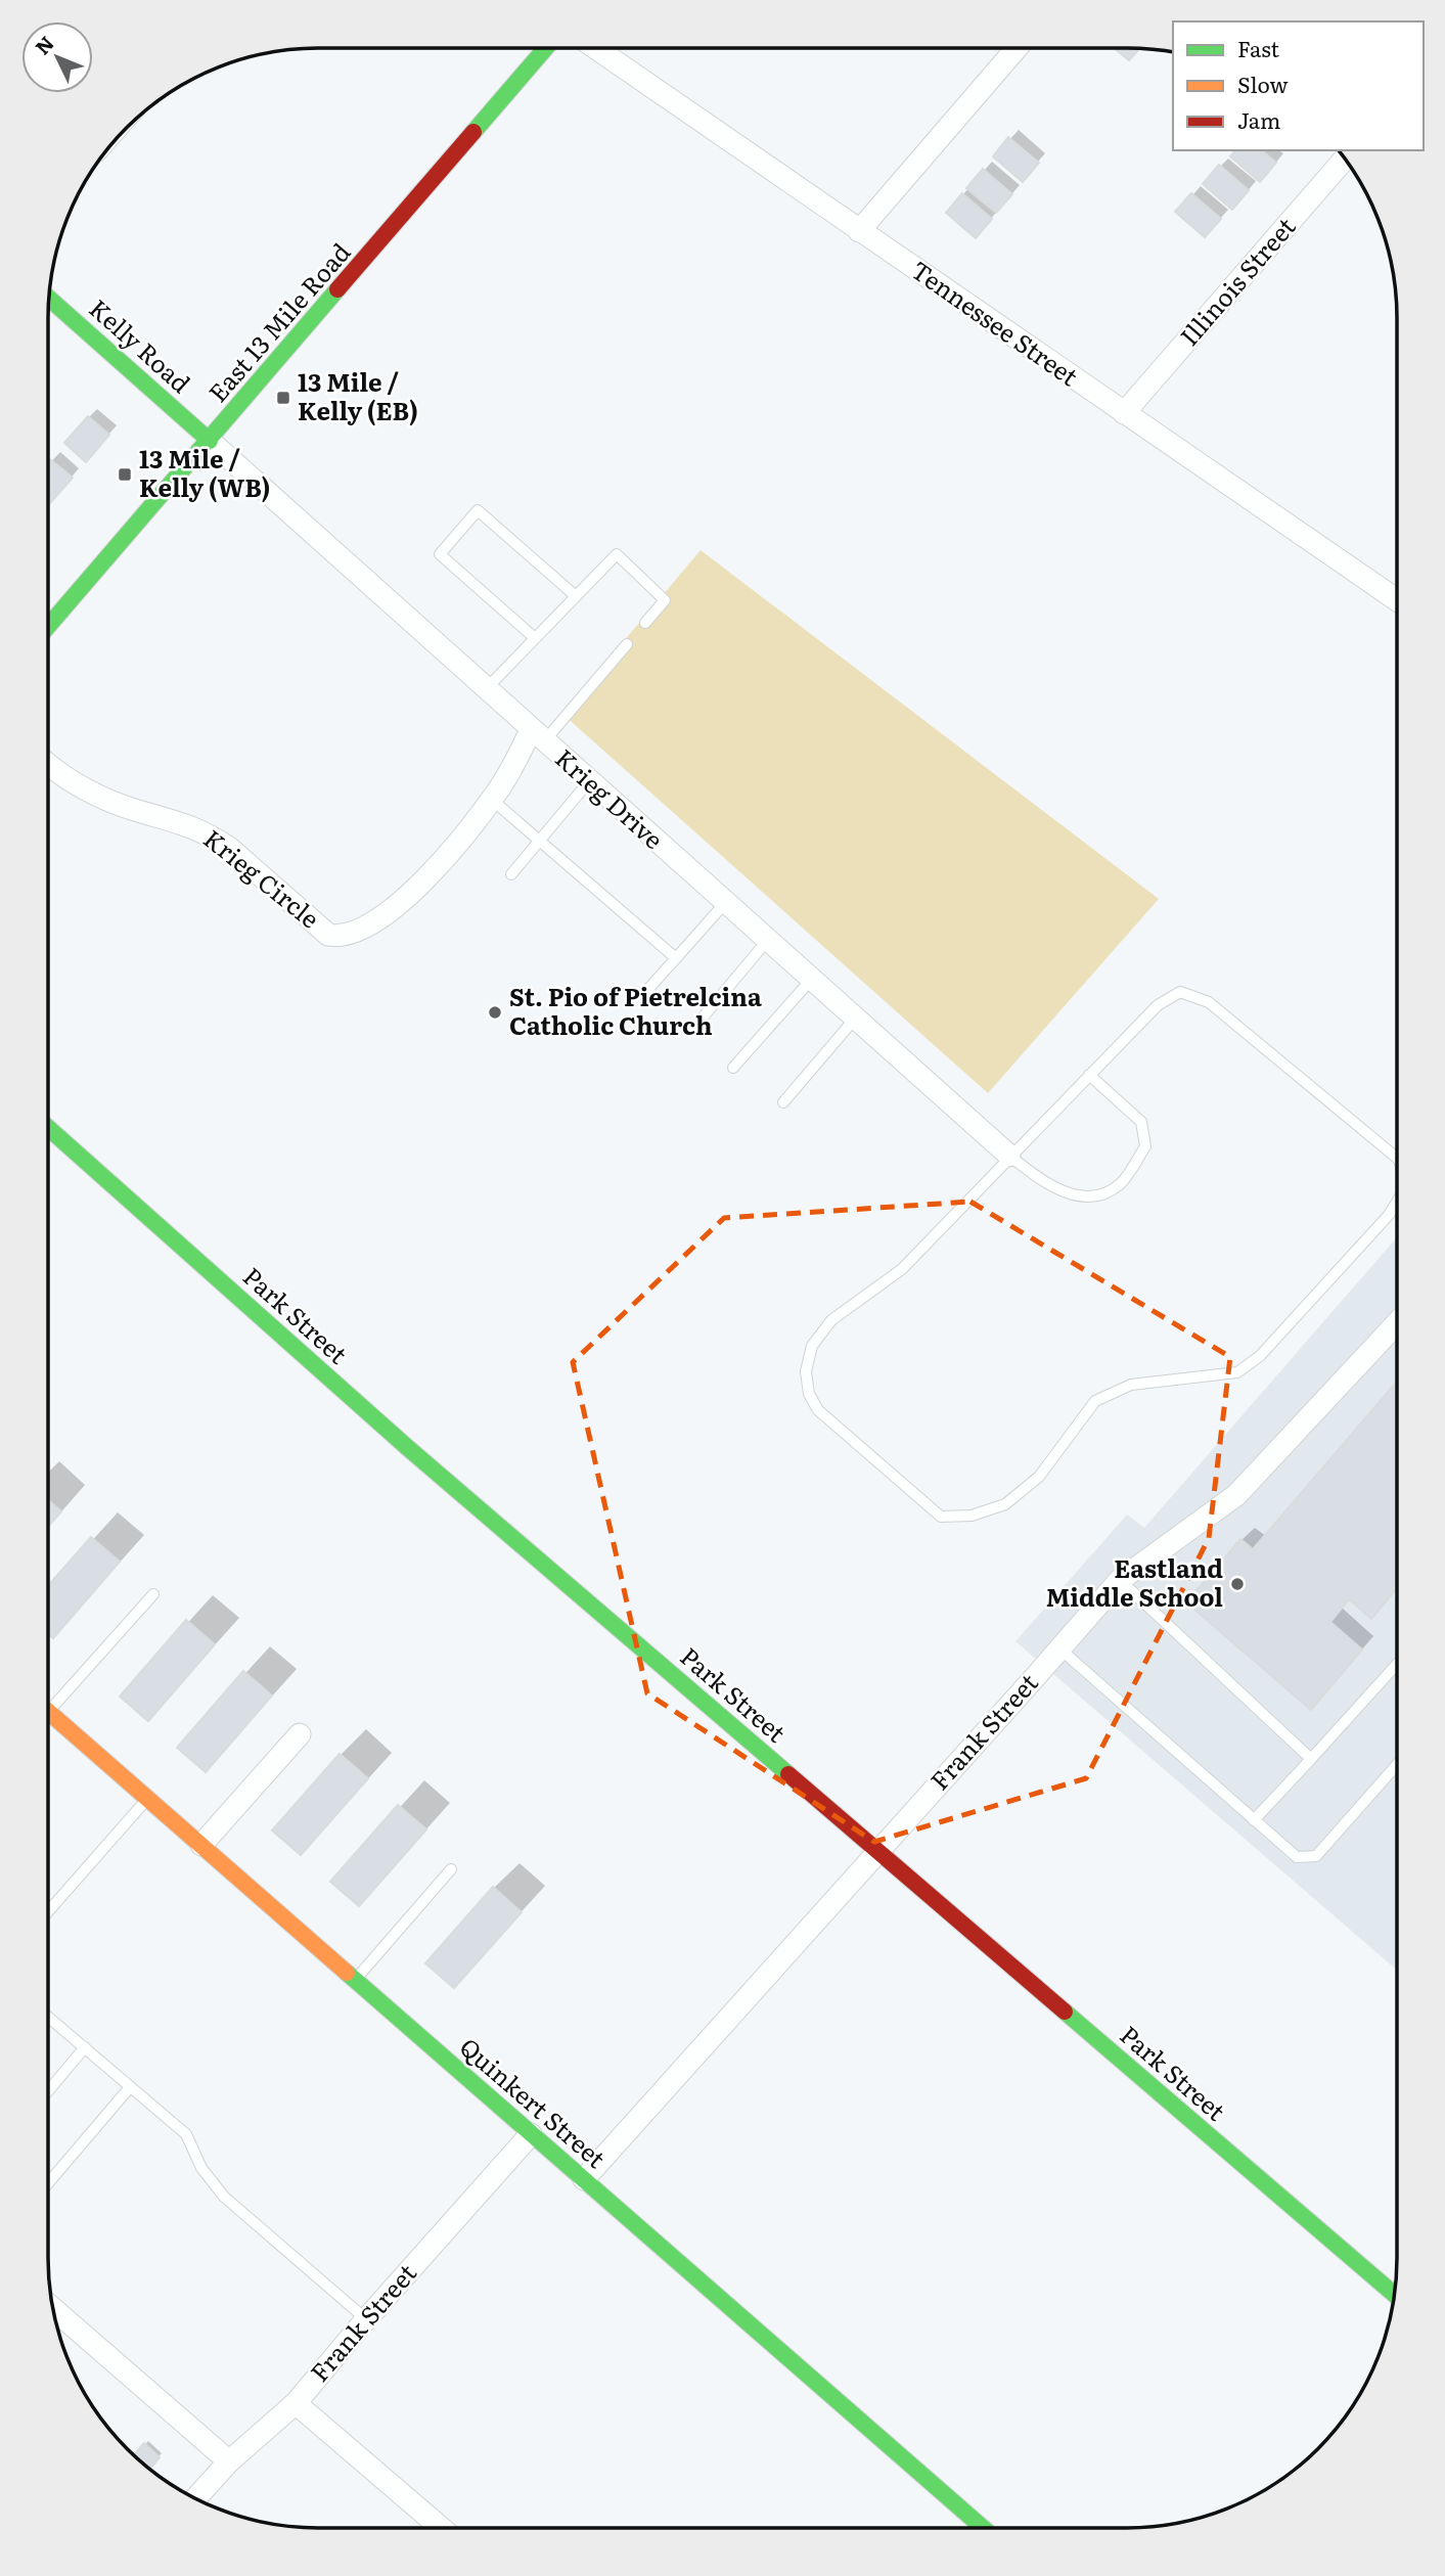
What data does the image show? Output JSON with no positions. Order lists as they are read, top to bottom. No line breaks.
{"streets":{"street":["Illinois Street","East 13 Mile Road","Tennessee Street","Kelly Road","Krieg Drive","Krieg Circle","Park Street","Frank Street","Quinkert Street"]},"crossings":[["Illinois Street","Tennessee Street"],["East 13 Mile Road","Kelly Road"],["East 13 Mile Road","Krieg Drive"],["Kelly Road","Krieg Drive"],["Krieg Drive","Krieg Circle"],["Park Street","Frank Street"],["Frank Street","Quinkert Street"]],"places":{"transit":["13 Mile / Kelly (EB)","13 Mile / Kelly (WB)"],"other":["St. Pio of Pietrelcina Catholic Church","Eastland Middle School"]},"legend":["Fast","Slow","Jam"],"north":"top left"}
